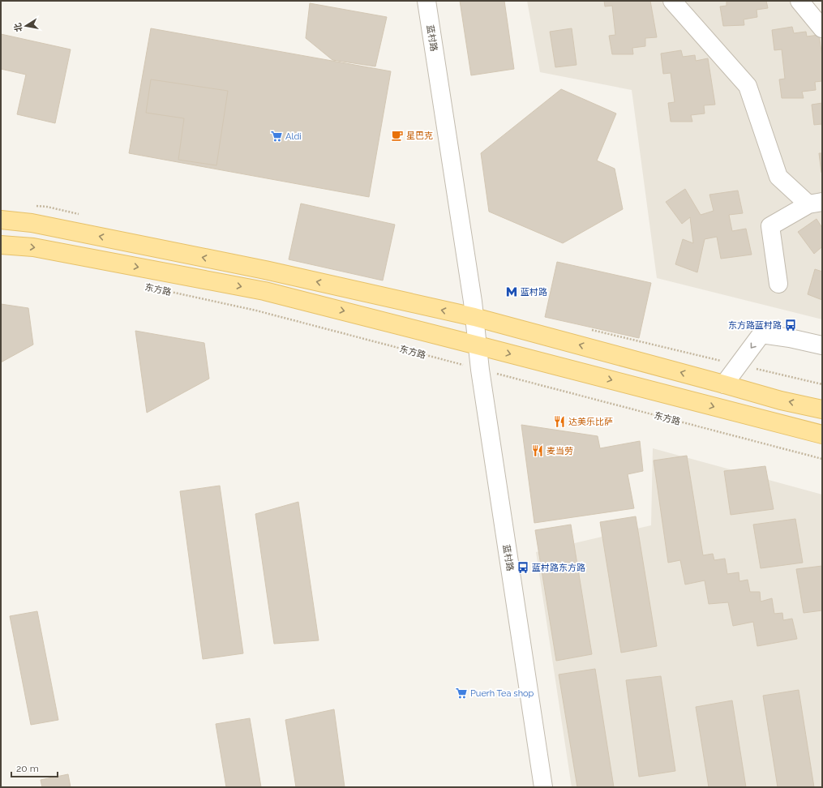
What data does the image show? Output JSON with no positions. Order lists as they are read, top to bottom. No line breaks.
{"streets":{"main road":["东方路"],"street":["蓝村路"]},"crossings":[["蓝村路","东方路"]],"places":{"cafe":["星巴克"],"supermarket":["Aldi","Puerh Tea shop"],"metro station":["蓝村路"],"bus stop":["东方路蓝村路","蓝村路东方路"],"restaurant":["达美乐比萨","麦当劳"]},"scale_bar":"20 m","north":"left"}
